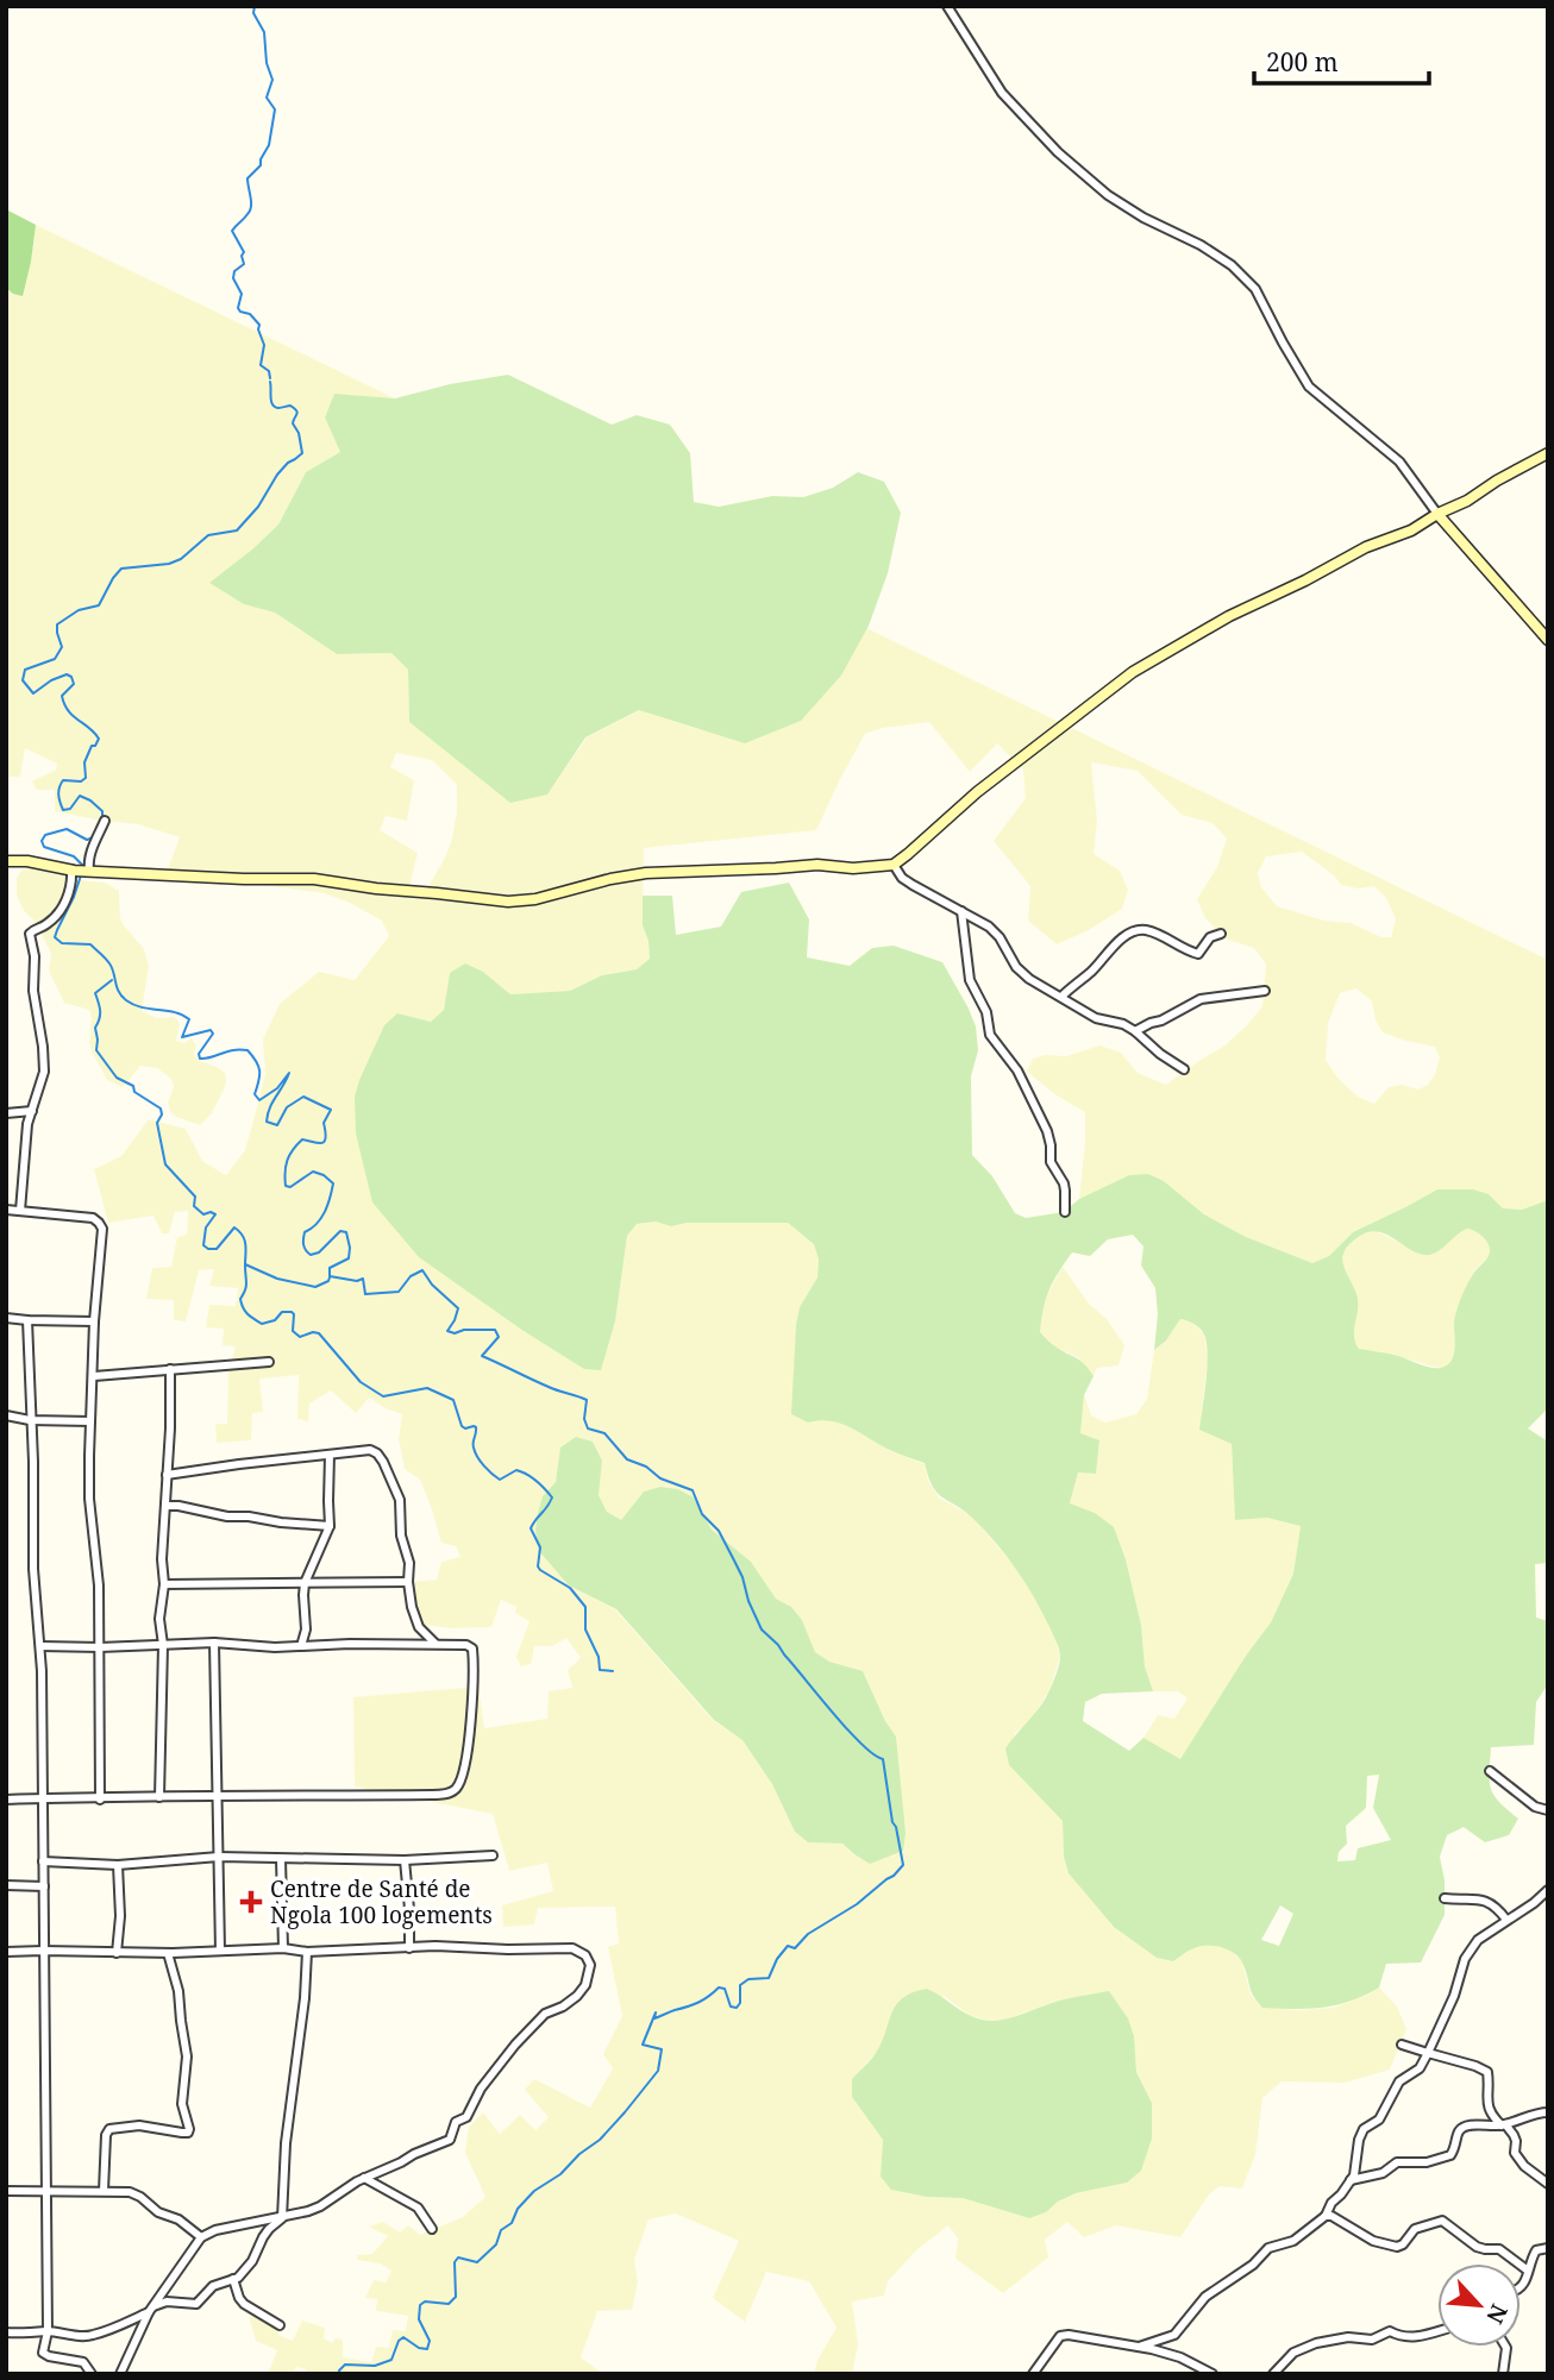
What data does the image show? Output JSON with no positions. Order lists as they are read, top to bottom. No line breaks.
{"places":{"health":["Centre de Santé de Ngola 100 logements"]},"scale_bar":"200 m","north":"bottom right"}
